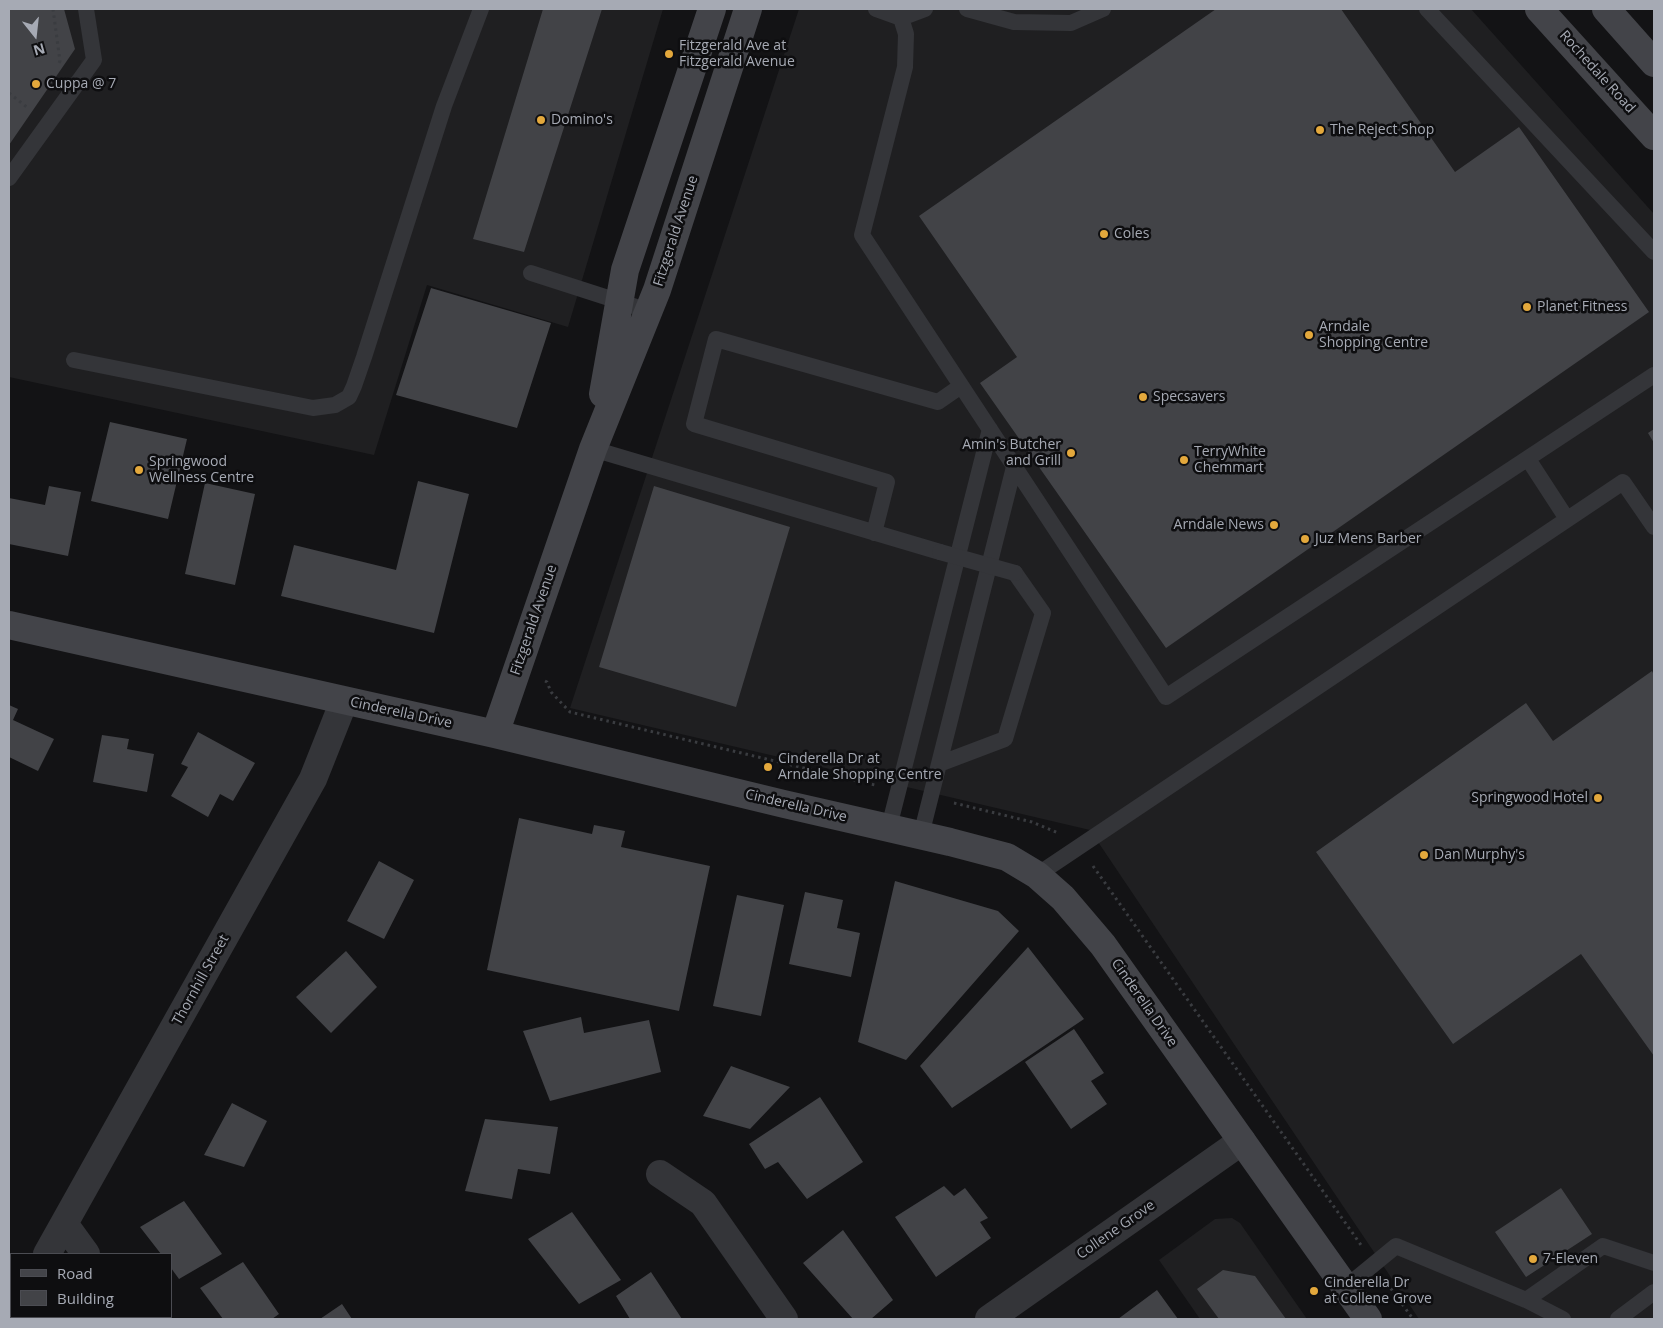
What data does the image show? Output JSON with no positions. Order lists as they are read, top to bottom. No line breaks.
{"streets":{"street":["Rochedale Road","Fitzgerald Avenue","Cinderella Drive","Thornhill Street","Collene Grove"]},"crossings":[["Fitzgerald Avenue","Cinderella Drive"],["Cinderella Drive","Thornhill Street"],["Cinderella Drive","Collene Grove"]],"places":["Fitzgerald Ave at Fitzgerald Avenue","Cuppa @ 7","Domino's","The Reject Shop","Coles","Planet Fitness","Arndale Shopping Centre","Specsavers","Amin's Butcher and Grill","TerryWhite Chemmart","Springwood Wellness Centre","Arndale News","Juz Mens Barber","Cinderella Dr at Arndale Shopping Centre","Springwood Hotel","Dan Murphy's","7-Eleven","Cinderella Dr at Collene Grove"],"legend":["Road","Building"],"north":"bottom"}
